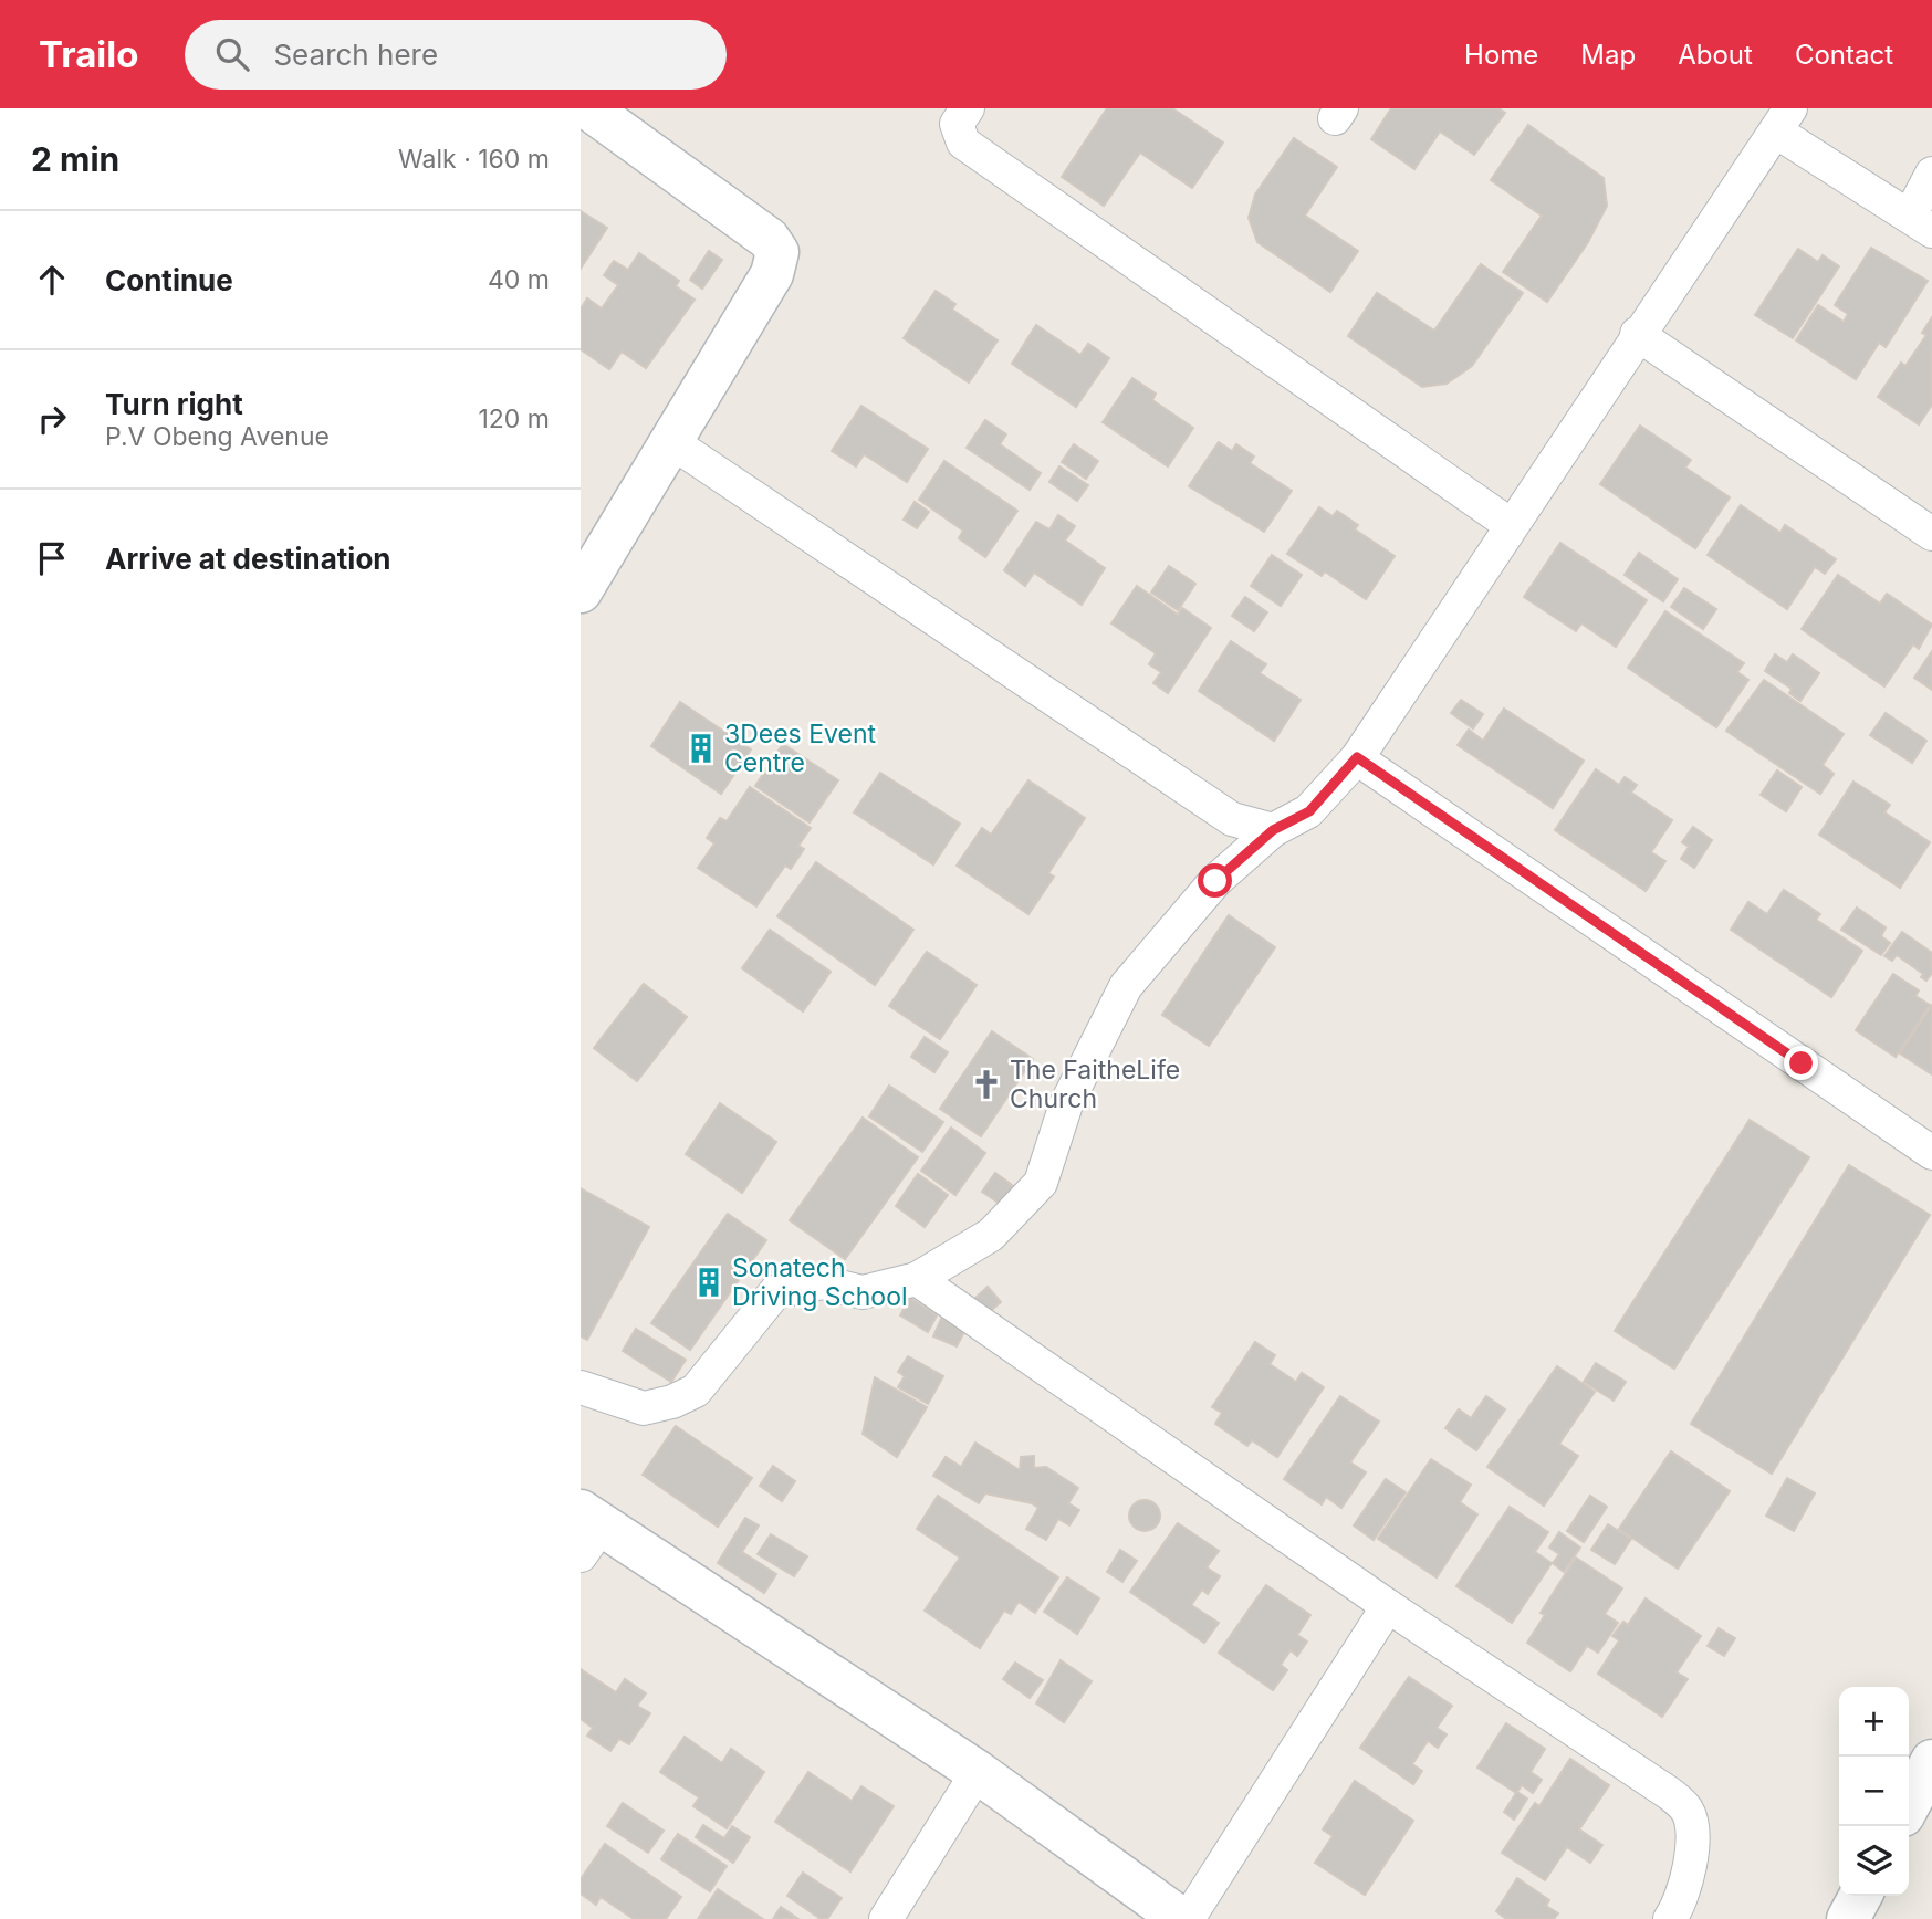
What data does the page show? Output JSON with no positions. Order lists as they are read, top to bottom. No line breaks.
{"places":{"building":["3Dees Event Centre","Sonatech Driving School"],"church":["The FaitheLife Church"]},"page":{"header":"Trailo","search":"Search here","nav":["Home","Map","About","Contact"],"heading":["2 min","Walk · 160 m"],"list":[["Continue","40 m"],["Turn right","P.V Obeng Avenue","120 m"],"Arrive at destination"],"map_buttons":["+","−"]}}
